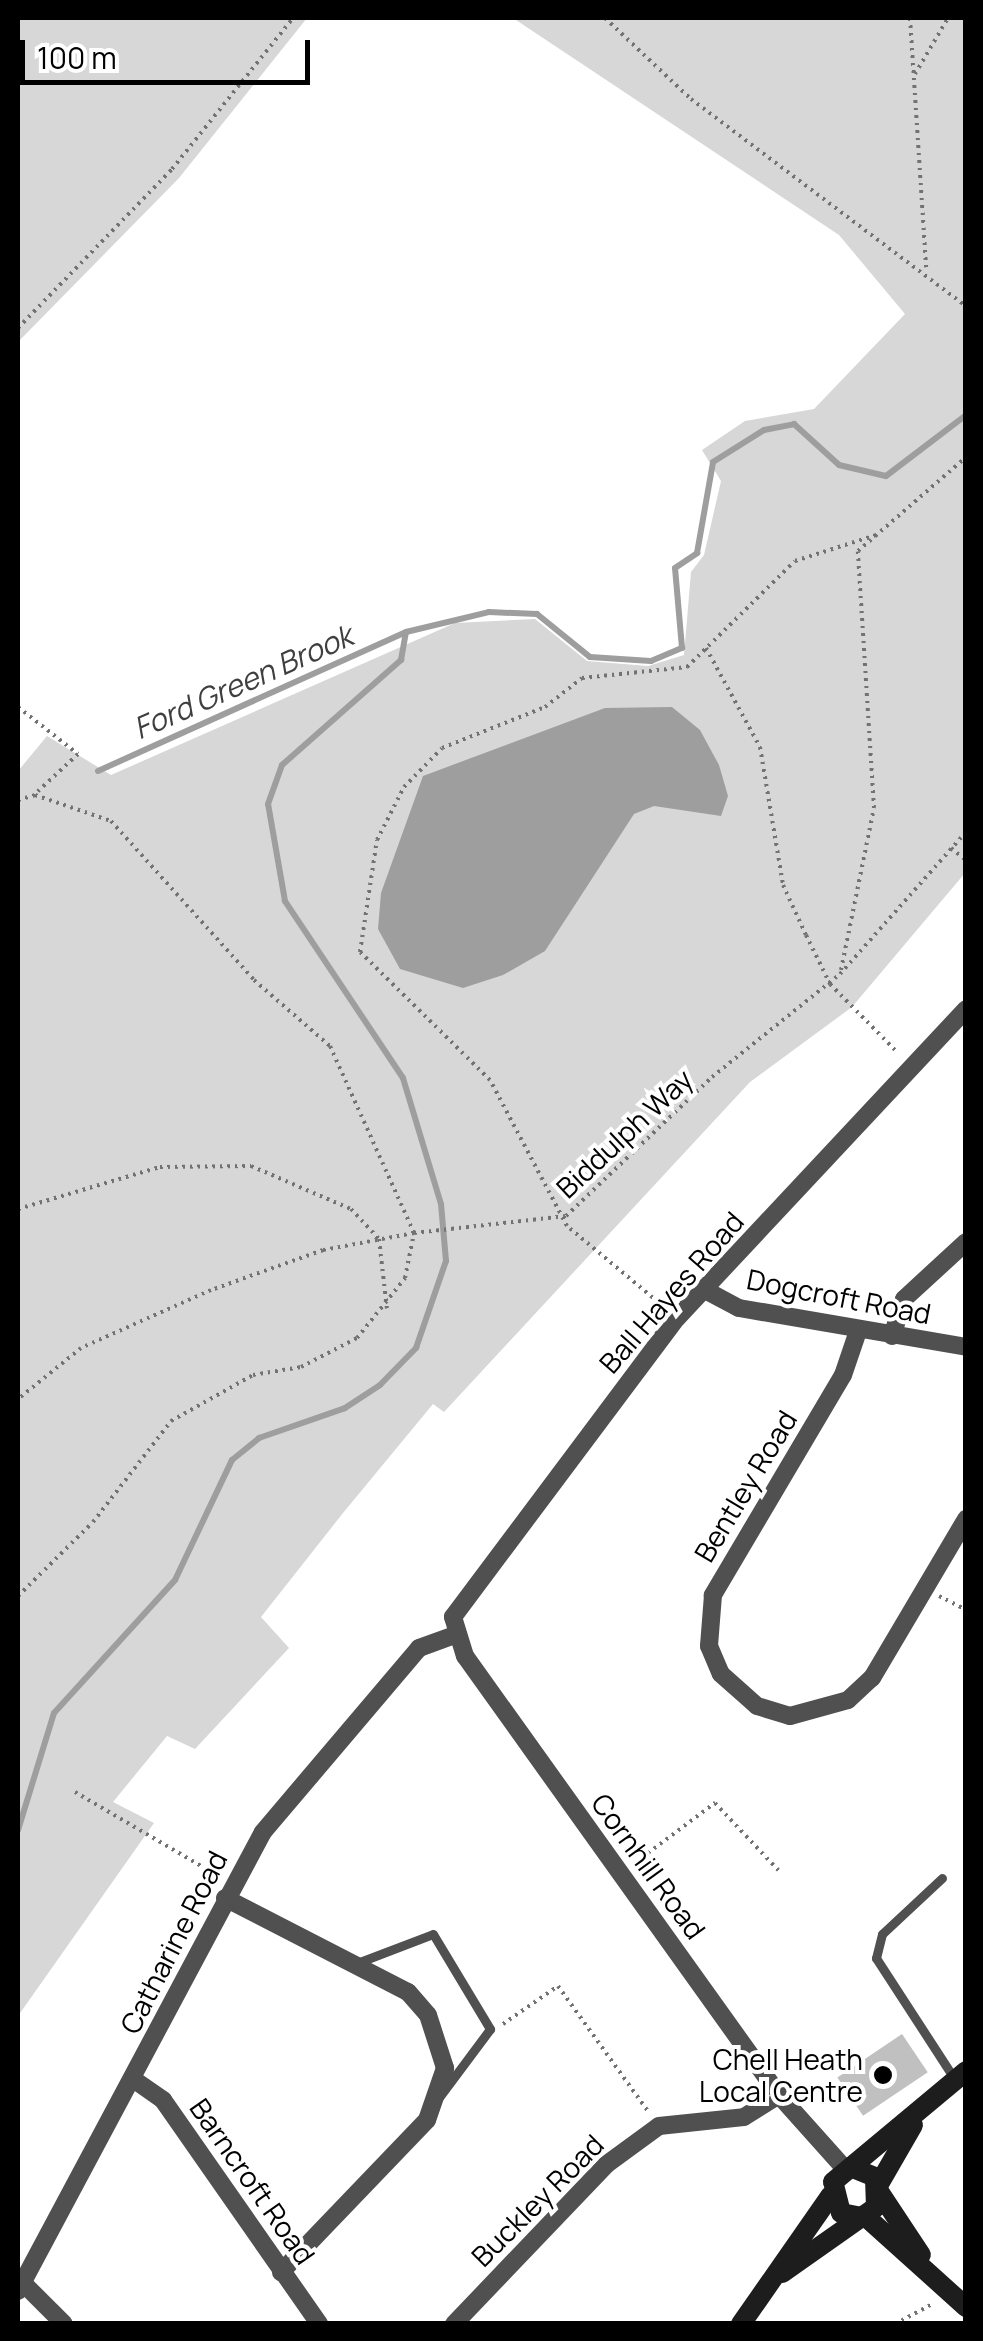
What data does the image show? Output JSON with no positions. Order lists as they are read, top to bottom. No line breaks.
{"streets":{"street":["Ball Hayes Road","Dogcroft Road","Bentley Road","Cornhill Road","Catharine Road","Barncroft Road","Buckley Road"],"path":["Biddulph Way"]},"crossings":[["Ball Hayes Road","Dogcroft Road"],["Ball Hayes Road","Cornhill Road"],["Ball Hayes Road","Catharine Road"],["Dogcroft Road","Bentley Road"],["Cornhill Road","Catharine Road"],["Catharine Road","Barncroft Road"]],"water":["Ford Green Brook"],"places":["Chell Heath Local Centre"],"scale_bar":"100 m"}
